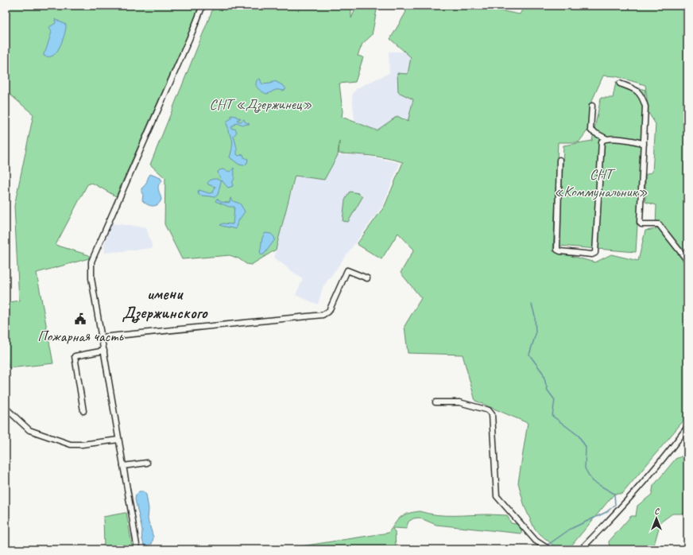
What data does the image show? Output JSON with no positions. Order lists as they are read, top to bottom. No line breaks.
{"districts":["имени Дзержинского"],"parks":["СНТ «Дзержинец»","СНТ «Коммунальник»"],"places":{"public building":["Пожарная часть"]},"north":"top"}
